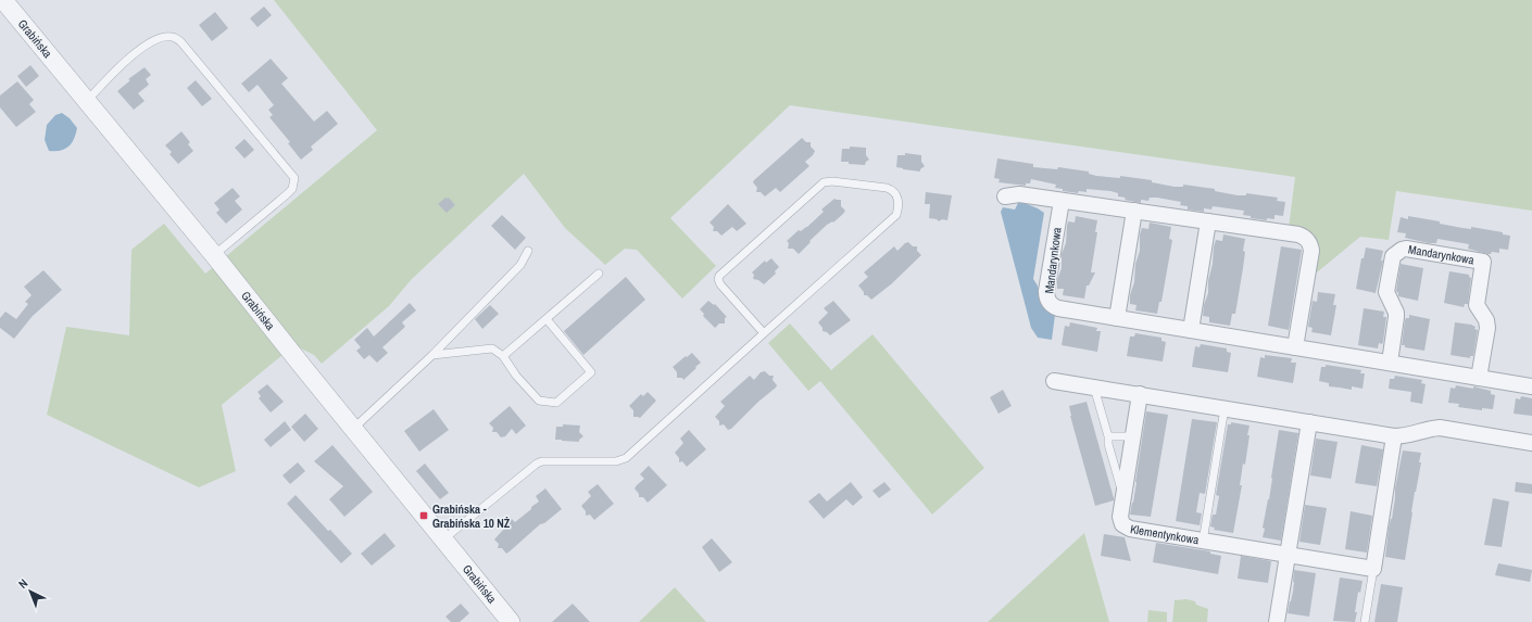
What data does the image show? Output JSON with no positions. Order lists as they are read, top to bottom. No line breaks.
{"streets":{"street":["Grabińska","Mandarynkowa","Klementynkowa"]},"places":{"transit":["Grabińska - Grabińska 10 NŻ"]},"north":"top left"}
